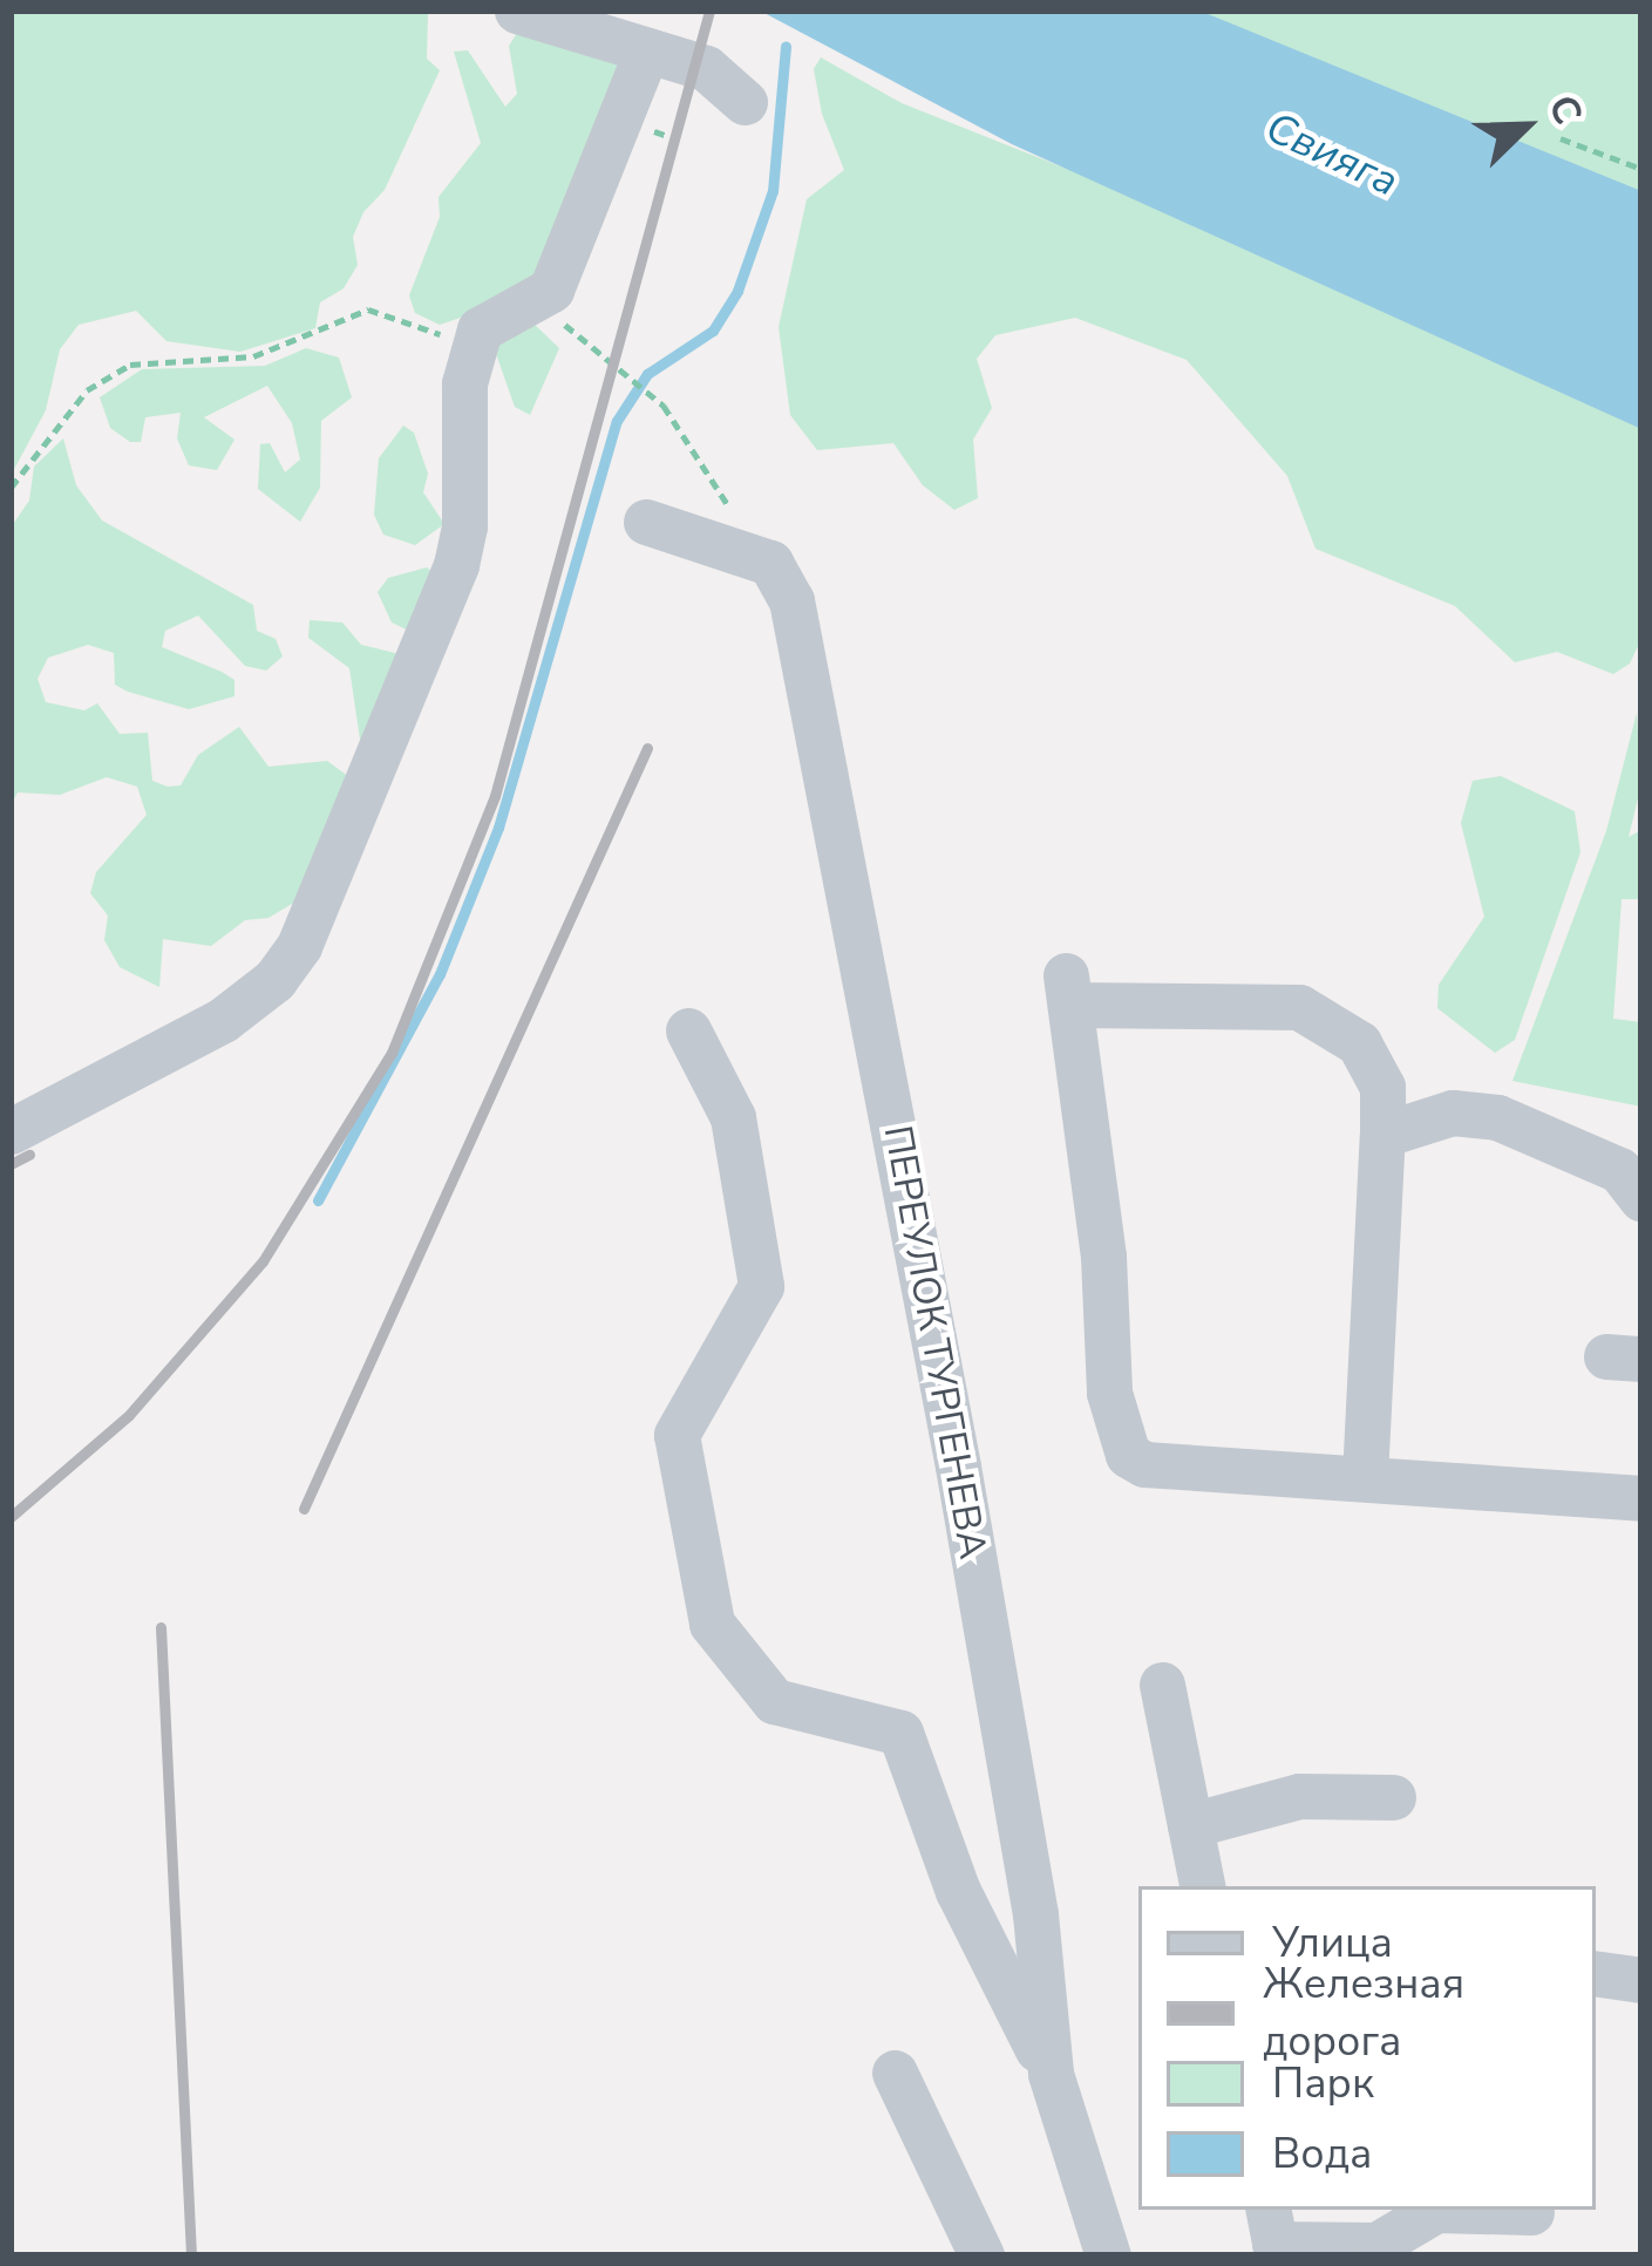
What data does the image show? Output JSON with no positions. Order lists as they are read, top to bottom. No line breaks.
{"streets":{"street":["ПЕРЕУЛОК ТУРГЕНЕВА"]},"water":["Свияга"],"legend":["Улица","Железная дорога","Парк","Вода"],"north":"top right"}
